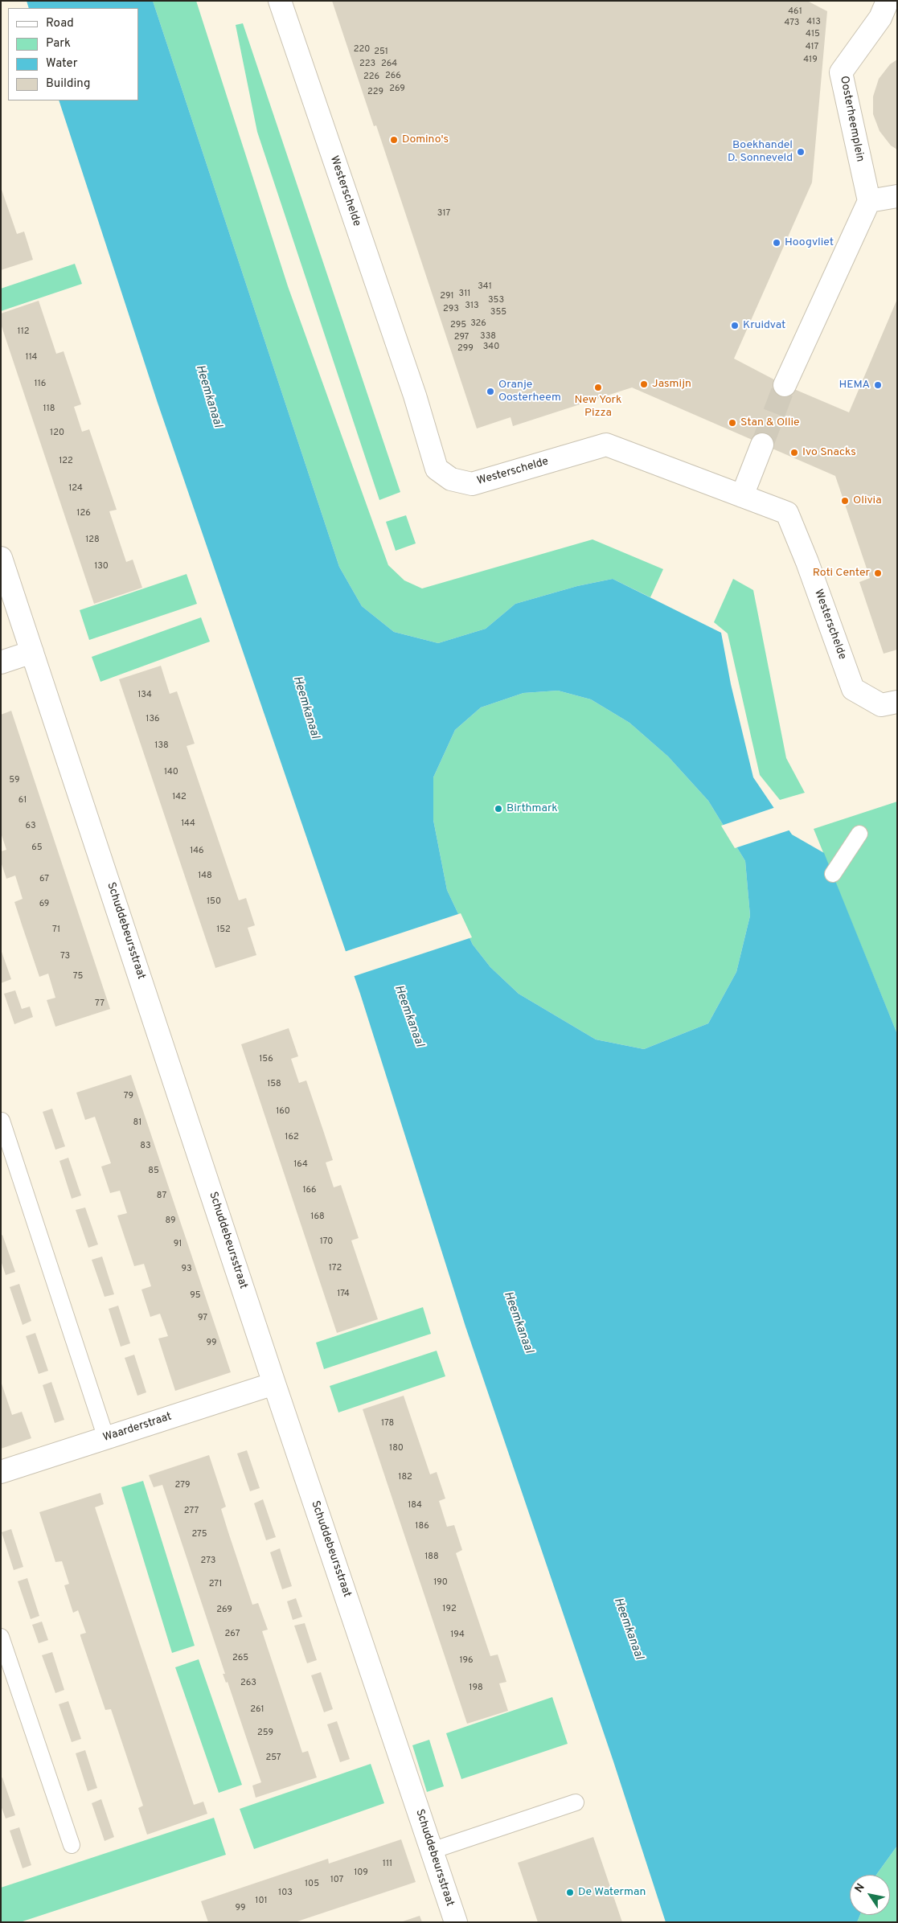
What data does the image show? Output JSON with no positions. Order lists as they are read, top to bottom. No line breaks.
{"streets":{"street":["Oosterheemplein","Westerschelde","Schuddebeursstraat","Waarderstraat"]},"crossings":[["Schuddebeursstraat","Waarderstraat"]],"water":["Heemkanaal"],"places":["Domino's","Boekhandel D. Sonneveld","Hoogvliet","Kruidvat","Jasmijn","HEMA","New York Pizza","Oranje Oosterheem","Stan & Ollie","Ivo Snacks","Olivia","Roti Center","Birthmark","De Waterman"],"house_numbers":["461","413","473","415","417","220","251","419","223","264","266","226","269","229","317","341","311","291","353","313","293","355","326","295","112","338","297","340","299","114","116","118","120","122","124","126","128","130","134","136","138","140","59","142","61","144","63","65","146","148","67","150","69","71","152","73","75","77","156","158","79","160","81","162","83","164","85","166","87","168","89","170","91","172","93","174","95","97","99","178","180","182","279","184","277","186","275","188","273","190","271","192","269","267","194","265","196","263","198","261","259","257","111","109","107","105","103","101","99"],"legend":["Road","Park","Water","Building"],"north":"top left"}
